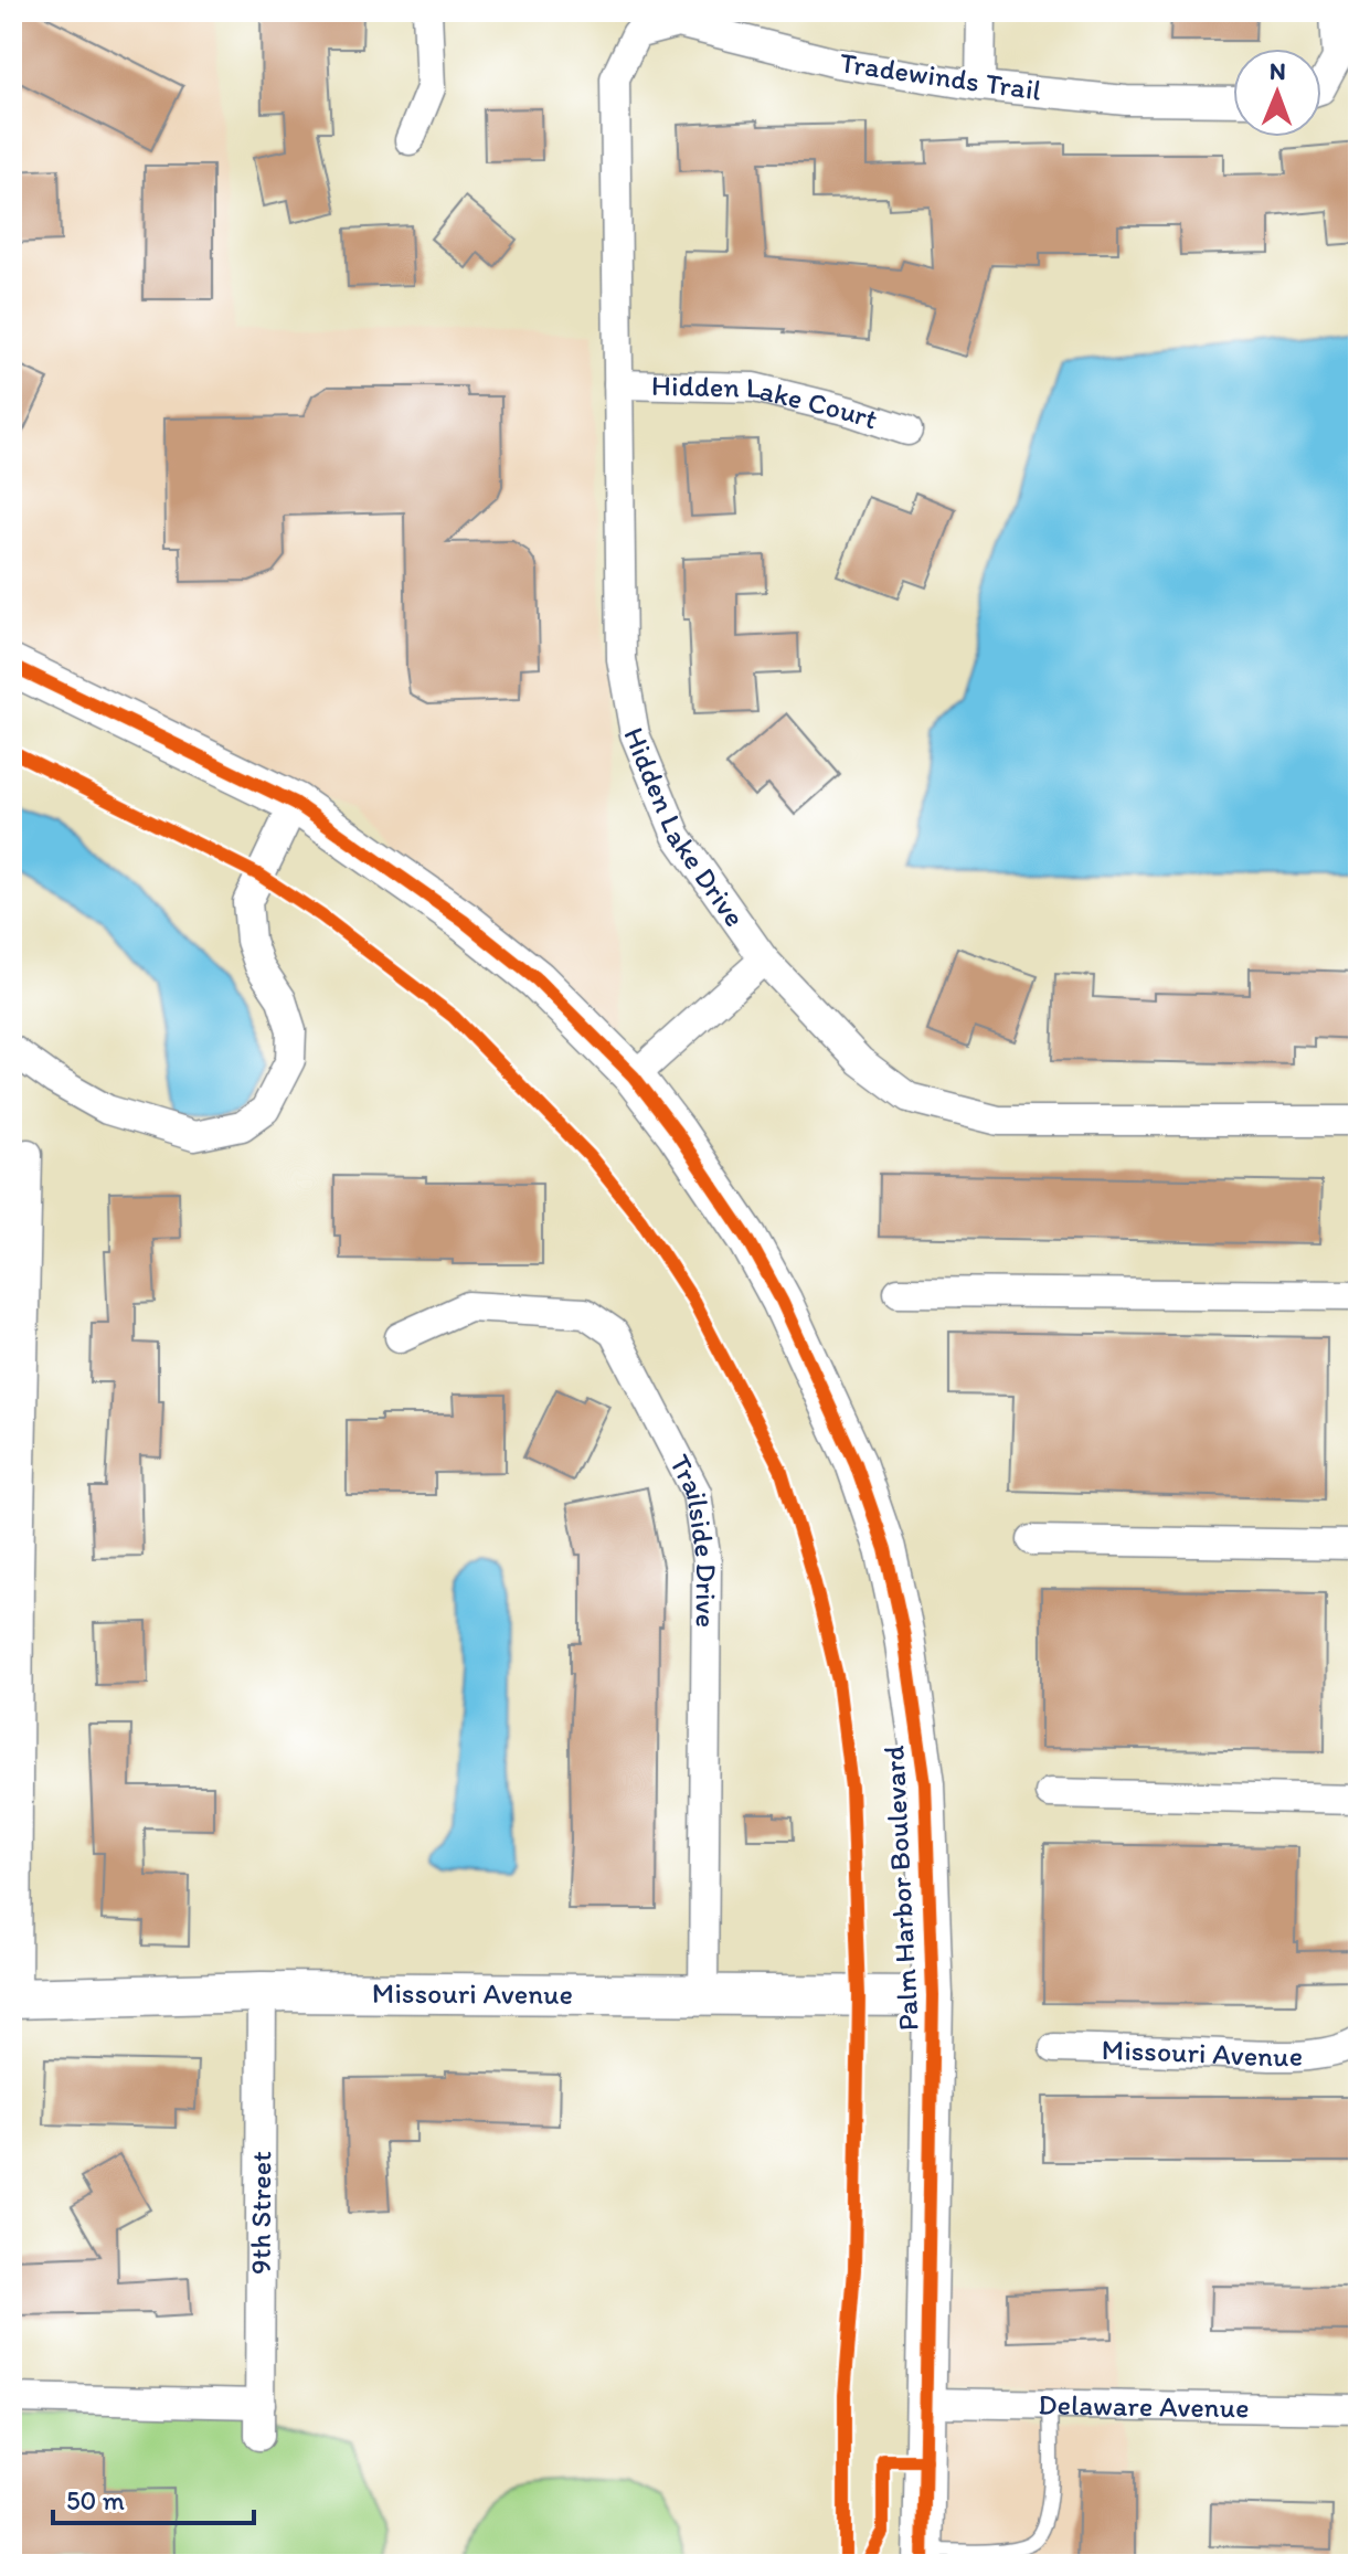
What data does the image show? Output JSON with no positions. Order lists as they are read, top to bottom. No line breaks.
{"streets":{"main road":["Palm Harbor Boulevard","Missouri Avenue"],"street":["Tradewinds Trail","Hidden Lake Court","Hidden Lake Drive","Trailside Drive","9th Street","Delaware Avenue"]},"crossings":[["Tradewinds Trail","Hidden Lake Drive"],["Hidden Lake Court","Hidden Lake Drive"],["Trailside Drive","Missouri Avenue"],["Palm Harbor Boulevard","Missouri Avenue"],["Palm Harbor Boulevard","Delaware Avenue"],["Missouri Avenue","9th Street"]],"scale_bar":"50 m","north":"top"}
